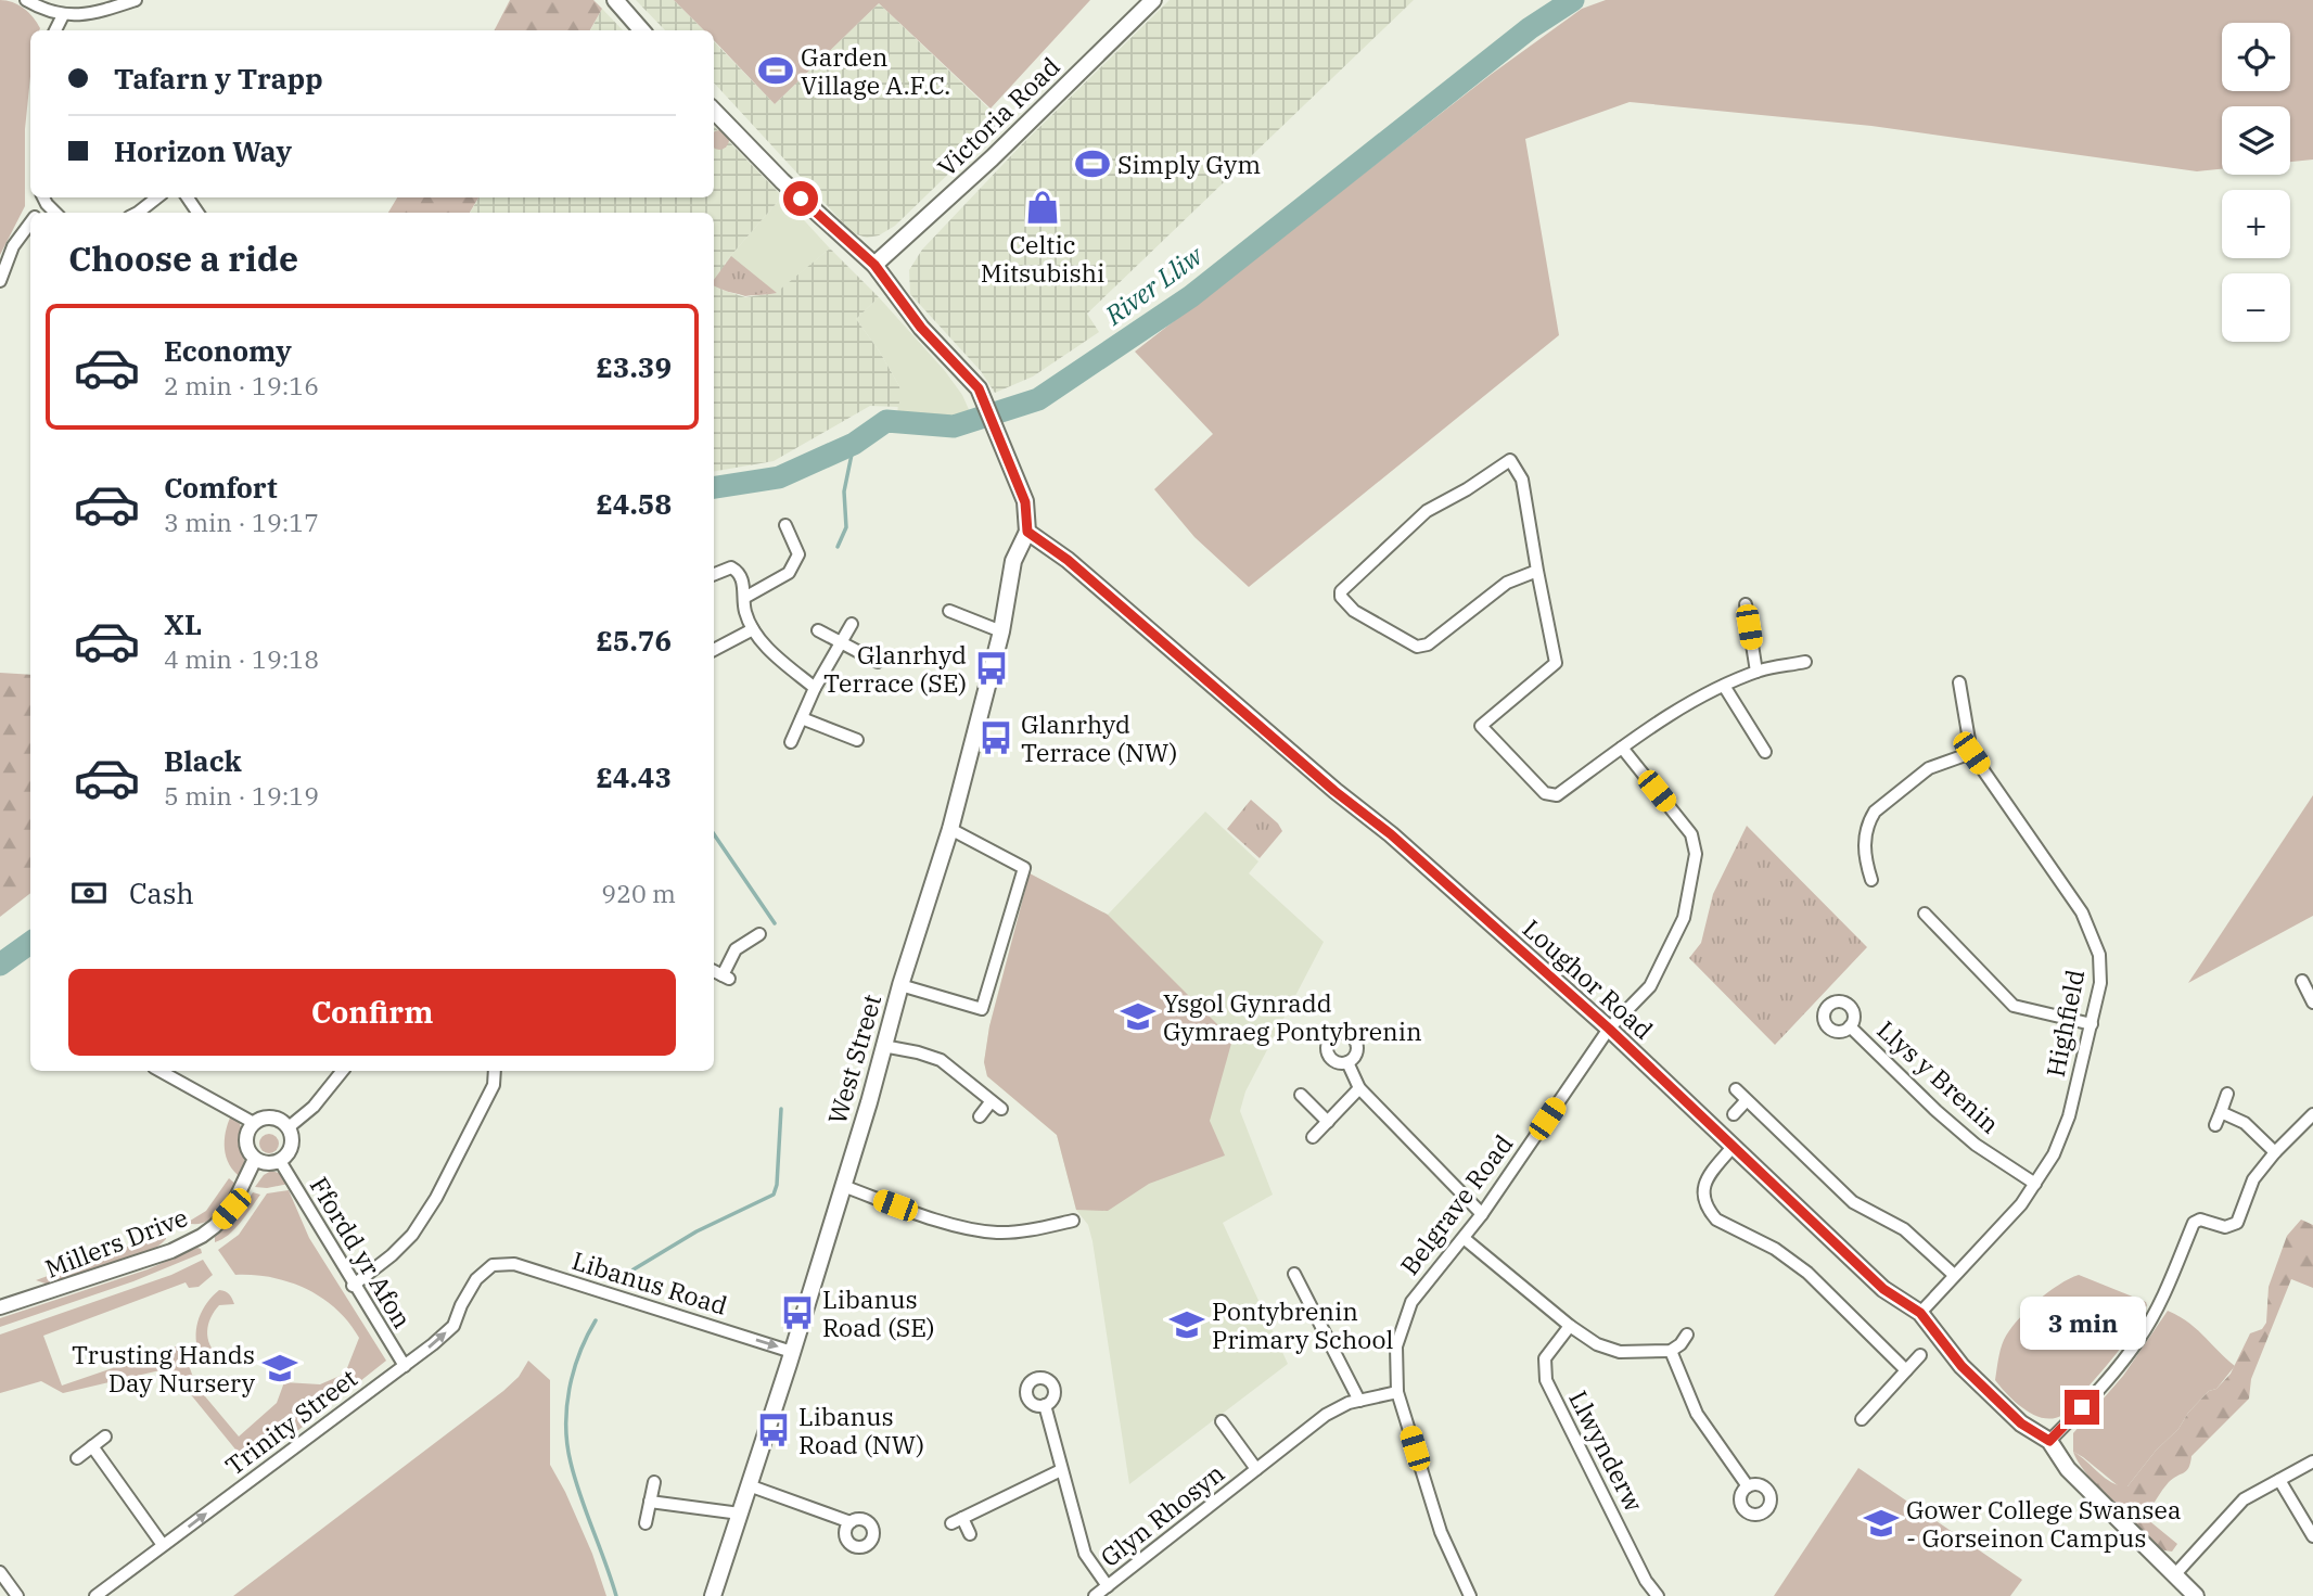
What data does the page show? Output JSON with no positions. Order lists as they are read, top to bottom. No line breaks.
{"streets":{"main road":["Victoria Road","Loughor Road","West Street"],"street":["Highfield","Llys y Brenin","Belgrave Road","Millers Drive","Ffordd yr Afon","Libanus Road","Trinity Street","Llwynderw","Glyn Rhosyn"]},"crossings":[["Loughor Road","Highfield"],["Loughor Road","West Street"],["Loughor Road","Belgrave Road"],["Highfield","Llys y Brenin"],["West Street","Libanus Road"],["Belgrave Road","Glyn Rhosyn"],["Millers Drive","Ffordd yr Afon"],["Ffordd yr Afon","Trinity Street"],["Libanus Road","Trinity Street"]],"one_way":["Libanus Road","Trinity Street"],"water":["River Lliw"],"places":{"sports":["Garden Village A.F.C.","Simply Gym"],"shop":["Celtic Mitsubishi"],"bus stop":["Glanrhyd Terrace (SE)","Glanrhyd Terrace (NW)","Libanus Road (SE)","Libanus Road (NW)"],"school or university":["Ysgol Gynradd Gymraeg Pontybrenin","Pontybrenin Primary School","Trusting Hands Day Nursery","Gower College Swansea - Gorseinon Campus"]},"page":{"map_buttons":["+","−"],"banner":["Tafarn y Trapp","Horizon Way"],"heading":"Choose a ride","list":[{"name":"Economy","note":"2 min · 19:16","value":"£3.39"},{"name":"Comfort","note":"3 min · 19:17","value":"£4.58"},{"name":"XL","note":"4 min · 19:18","value":"£5.76"},{"name":"Black","note":"5 min · 19:19","value":"£4.43"}],"pay":["Cash","920 m"],"buttons":"Confirm","bubble":"3 min"}}
